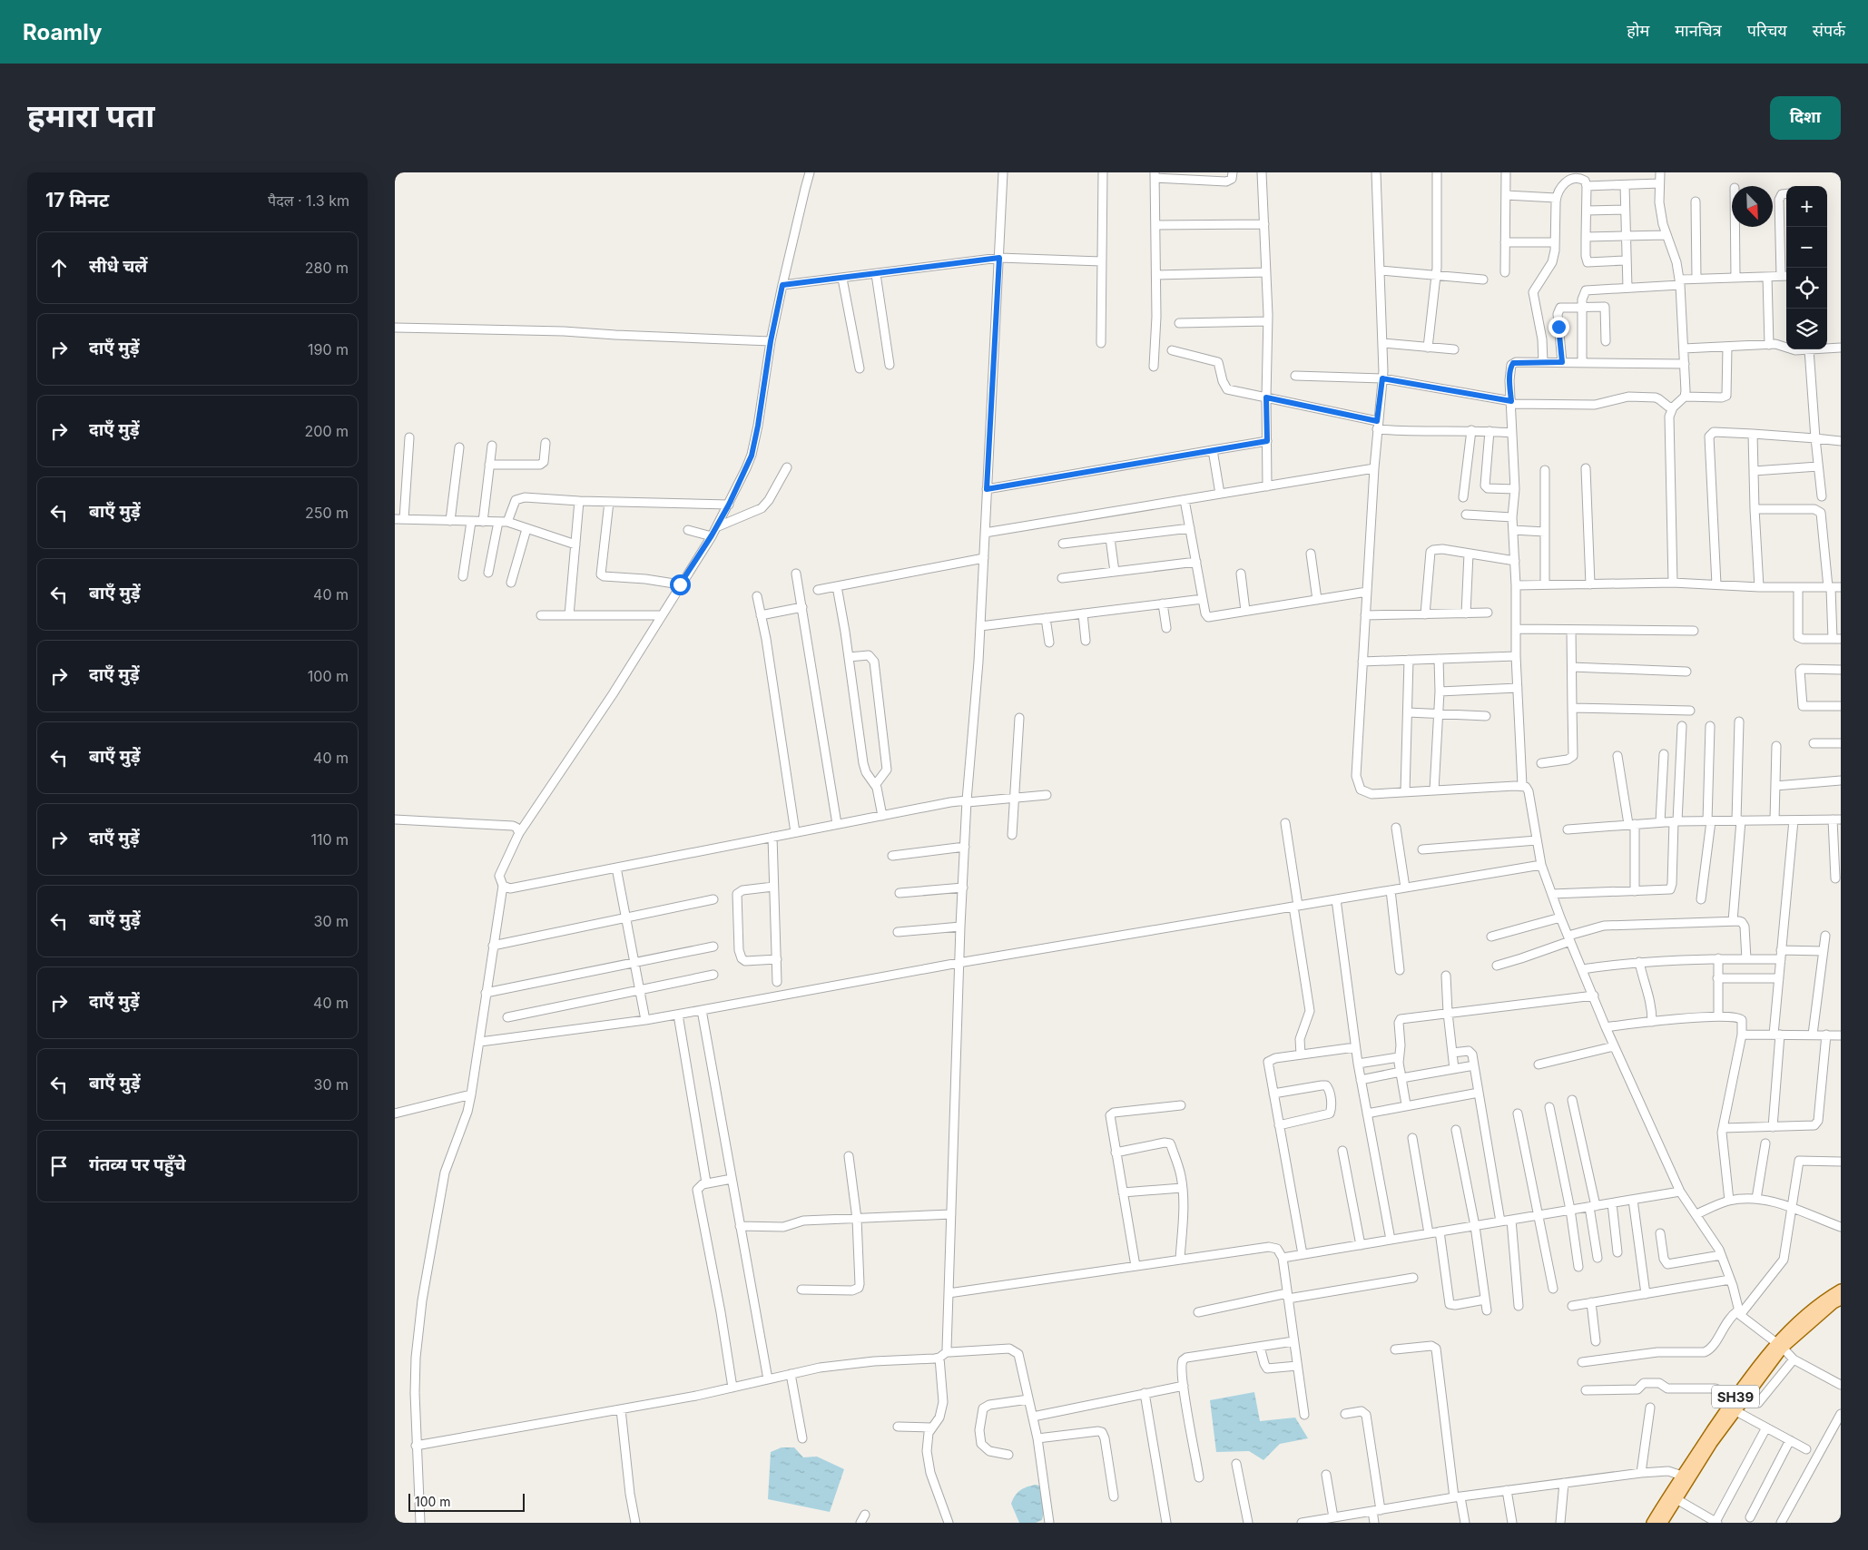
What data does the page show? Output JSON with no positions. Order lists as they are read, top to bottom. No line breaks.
{"streets":{"main road":["SH39"]},"scale_bar":"100 m","north":"bottom right","page":{"header":"Roamly","nav":["होम","मानचित्र","परिचय","संपर्क"],"title":"हमारा पता","buttons":"दिशा","heading":["17 मिनट","पैदल · 1.3 km"],"map_buttons":["+","−"],"list":[["सीधे चलें","280 m"],["दाएँ मुड़ें","190 m"],["दाएँ मुड़ें","200 m"],["बाएँ मुड़ें","250 m"],["बाएँ मुड़ें","40 m"],["दाएँ मुड़ें","100 m"],["बाएँ मुड़ें","40 m"],["दाएँ मुड़ें","110 m"],["बाएँ मुड़ें","30 m"],["दाएँ मुड़ें","40 m"],["बाएँ मुड़ें","30 m"],"गंतव्य पर पहुँचे"],"scale":"100 m"}}
